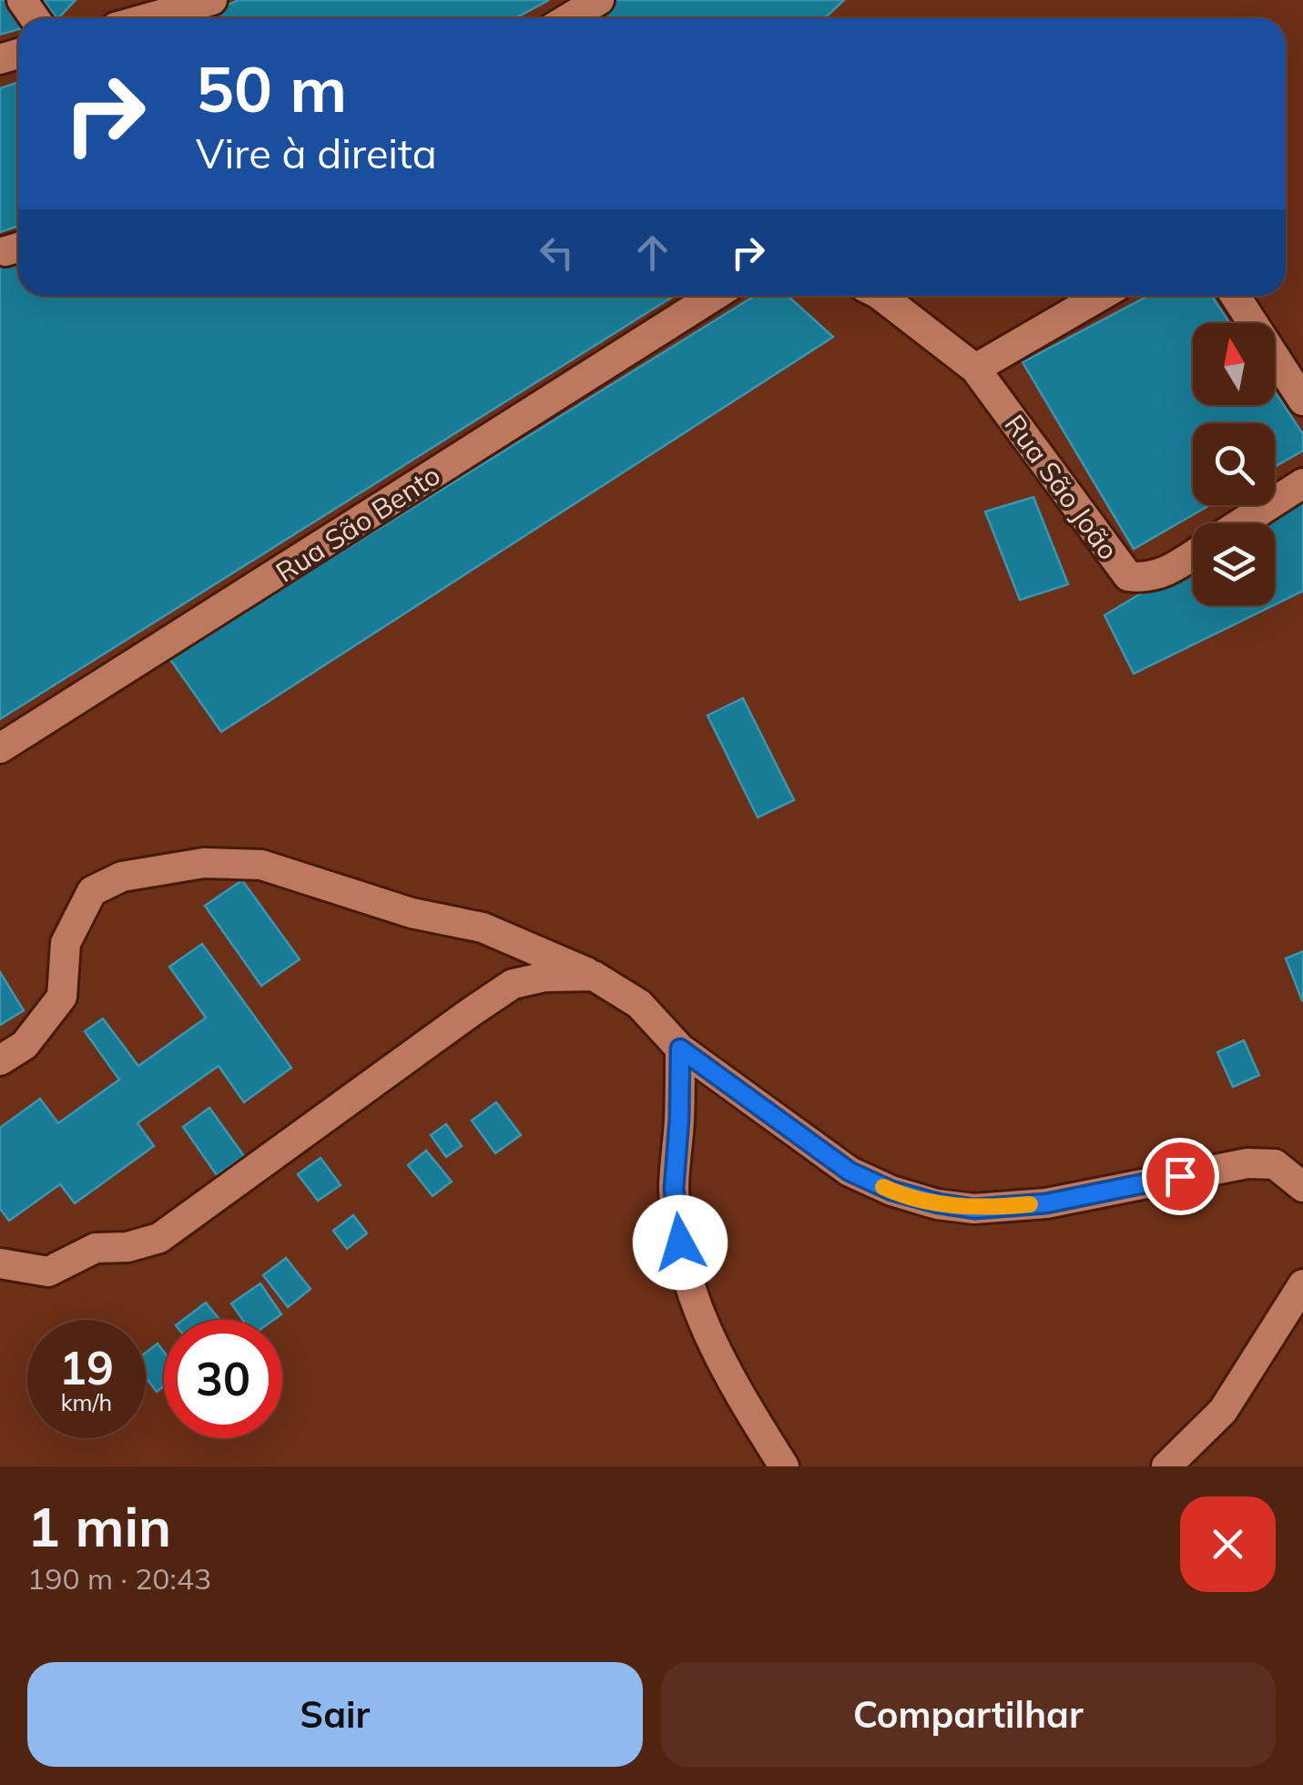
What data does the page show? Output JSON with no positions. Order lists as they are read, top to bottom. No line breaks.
{"streets":{"street":["Rua São João","Rua São Bento"]},"north":"top","page":{"turn":["50 m","Vire à direita"],"speed":"19 km/h","limit":"30","heading":["1 min","190 m · 20:43"],"buttons":["Sair","Compartilhar"]}}
